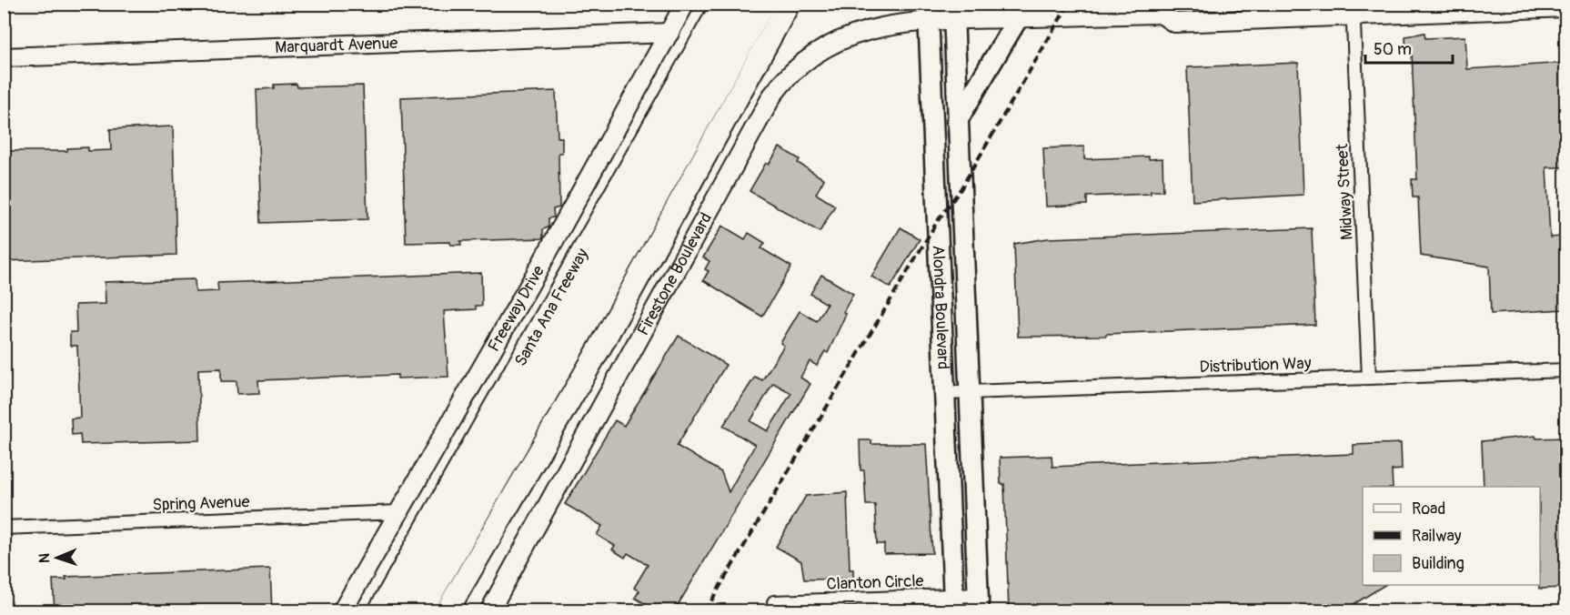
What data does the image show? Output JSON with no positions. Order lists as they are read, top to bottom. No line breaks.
{"streets":{"highway":["Santa Ana Freeway"],"main road":["Alondra Boulevard"],"street":["Marquardt Avenue","Midway Street","Firestone Boulevard","Freeway Drive","Distribution Way","Spring Avenue","Clanton Circle"]},"crossings":[["Marquardt Avenue","Freeway Drive"],["Midway Street","Distribution Way"],["Firestone Boulevard","Alondra Boulevard"],["Alondra Boulevard","Distribution Way"],["Alondra Boulevard","Clanton Circle"],["Freeway Drive","Spring Avenue"]],"legend":["Road","Railway","Building"],"scale_bar":"50 m","north":"left"}
